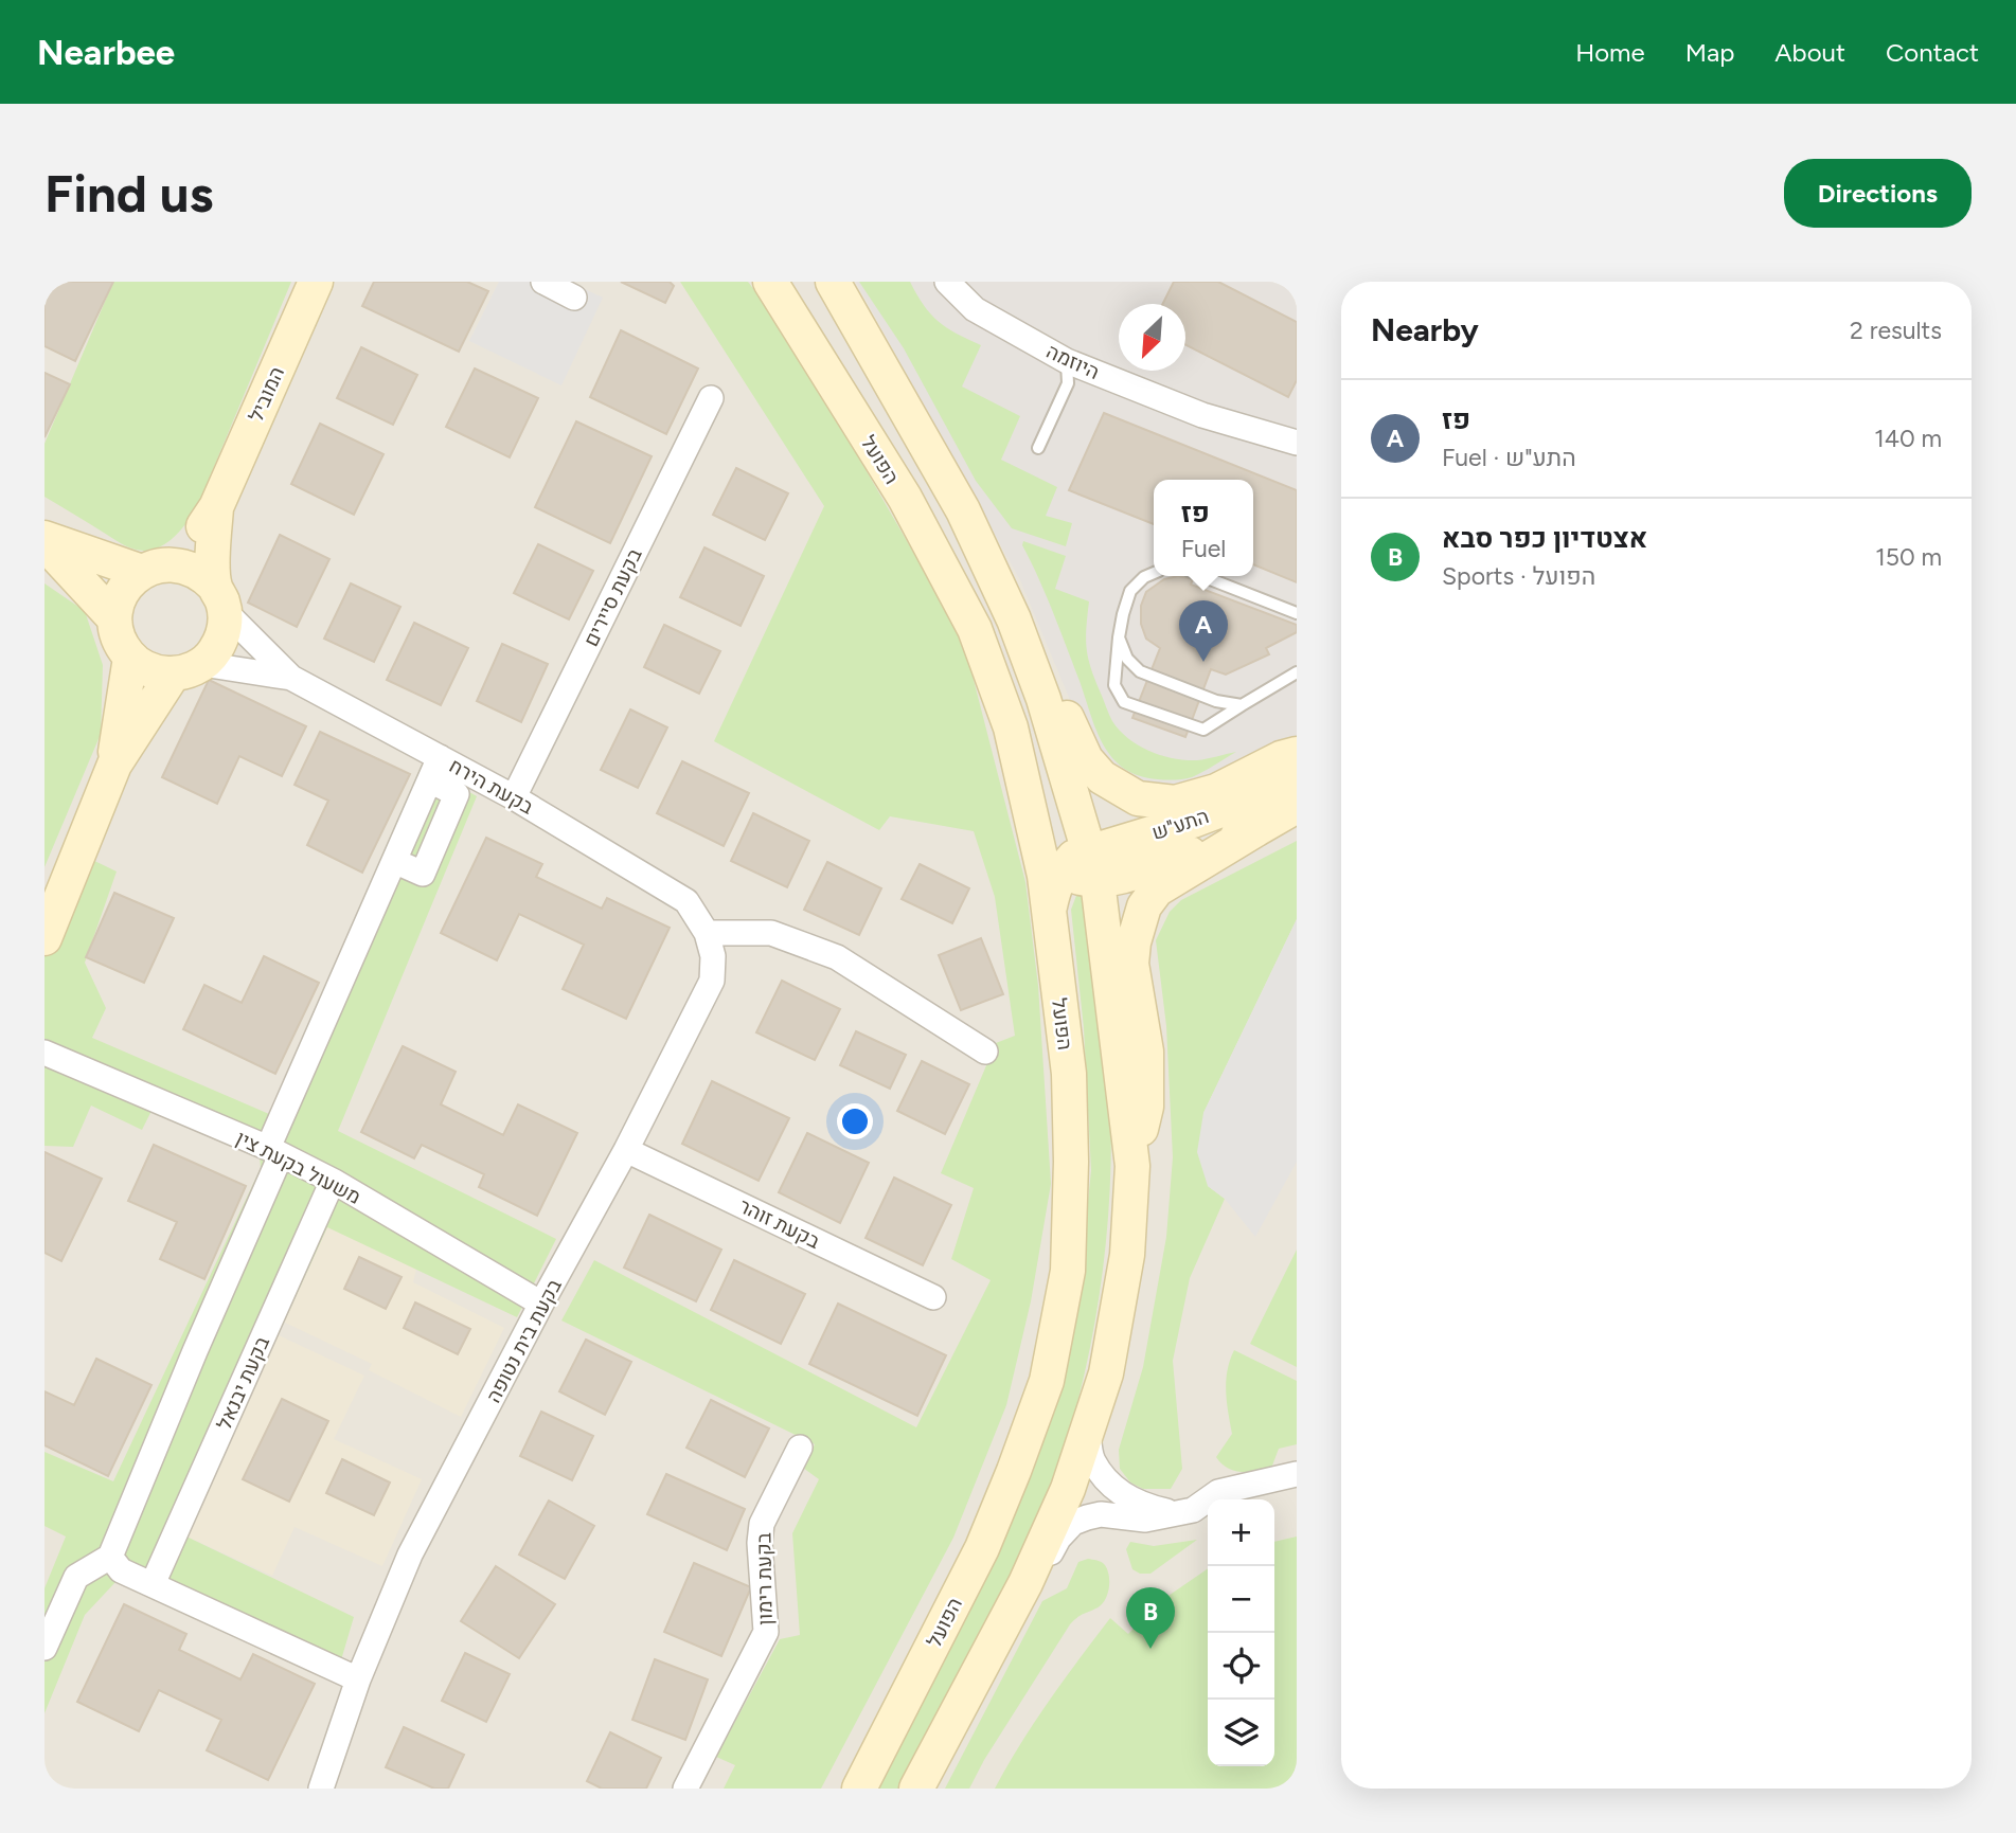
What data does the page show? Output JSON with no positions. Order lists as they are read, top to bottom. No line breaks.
{"streets":{"main road":["המוביל","הפועל","התע\"ש"],"street":["היוזמה","בקעת סיירים","בקעת הירח","משעול בקעת צין","בקעת זוהר","בקעת בית נטופה","בקעת יבנאל","בקעת רימון"]},"crossings":[["המוביל","בקעת הירח"],["הפועל","התע\"ש"],["בקעת סיירים","בקעת הירח"],["בקעת הירח","בקעת בית נטופה"],["משעול בקעת צין","בקעת בית נטופה"],["משעול בקעת צין","בקעת יבנאל"],["בקעת זוהר","בקעת בית נטופה"]],"north":"bottom left","page":{"header":"Nearbee","nav":["Home","Map","About","Contact"],"buttons":"Directions","title":"Find us","heading":["Nearby","2 results"],"list":[{"mark":"A","name":"פז","note":"Fuel · התע\"ש","value":"140 m"},{"mark":"B","name":"אצטדיון כפר סבא","note":"Sports · הפועל","value":"150 m"}],"popup":["פז","Fuel"],"pins":["A","B"],"map_buttons":["+","−"]}}
